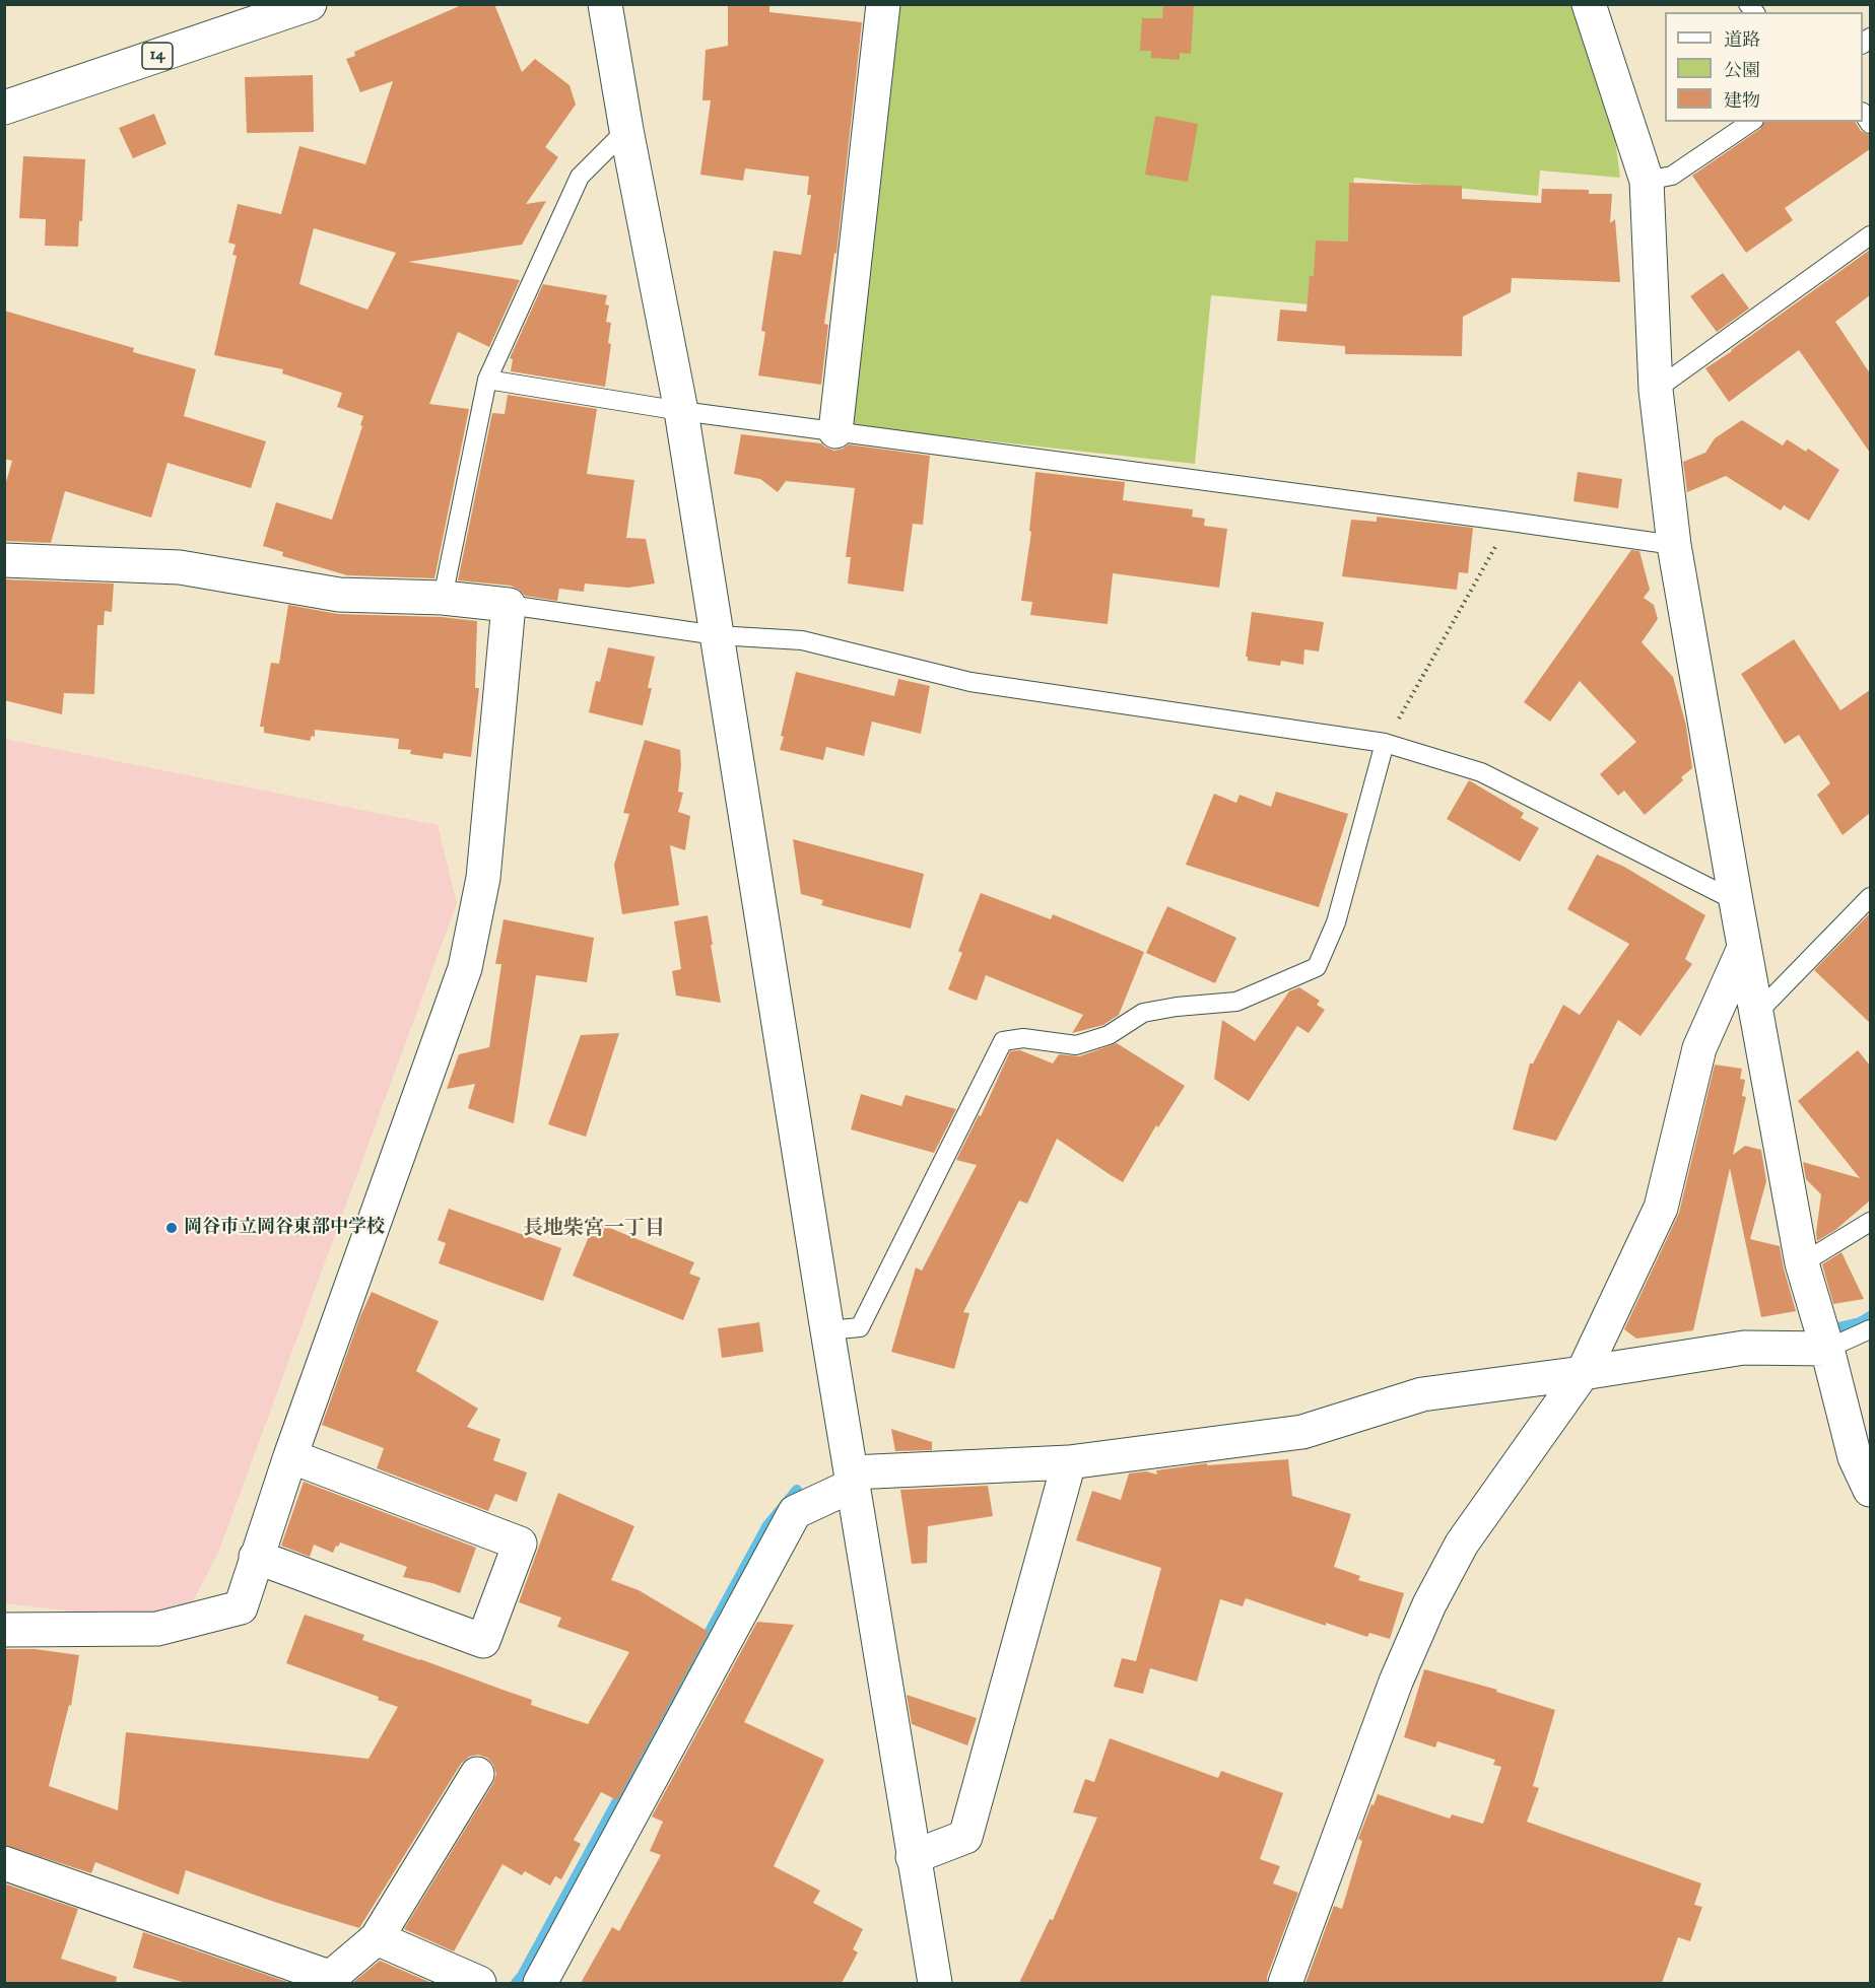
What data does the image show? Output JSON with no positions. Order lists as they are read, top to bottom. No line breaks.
{"streets":{"street":["14"]},"districts":["長地柴宮一丁目"],"places":["岡谷市立岡谷東部中学校"],"legend":["道路","公園","建物"]}
